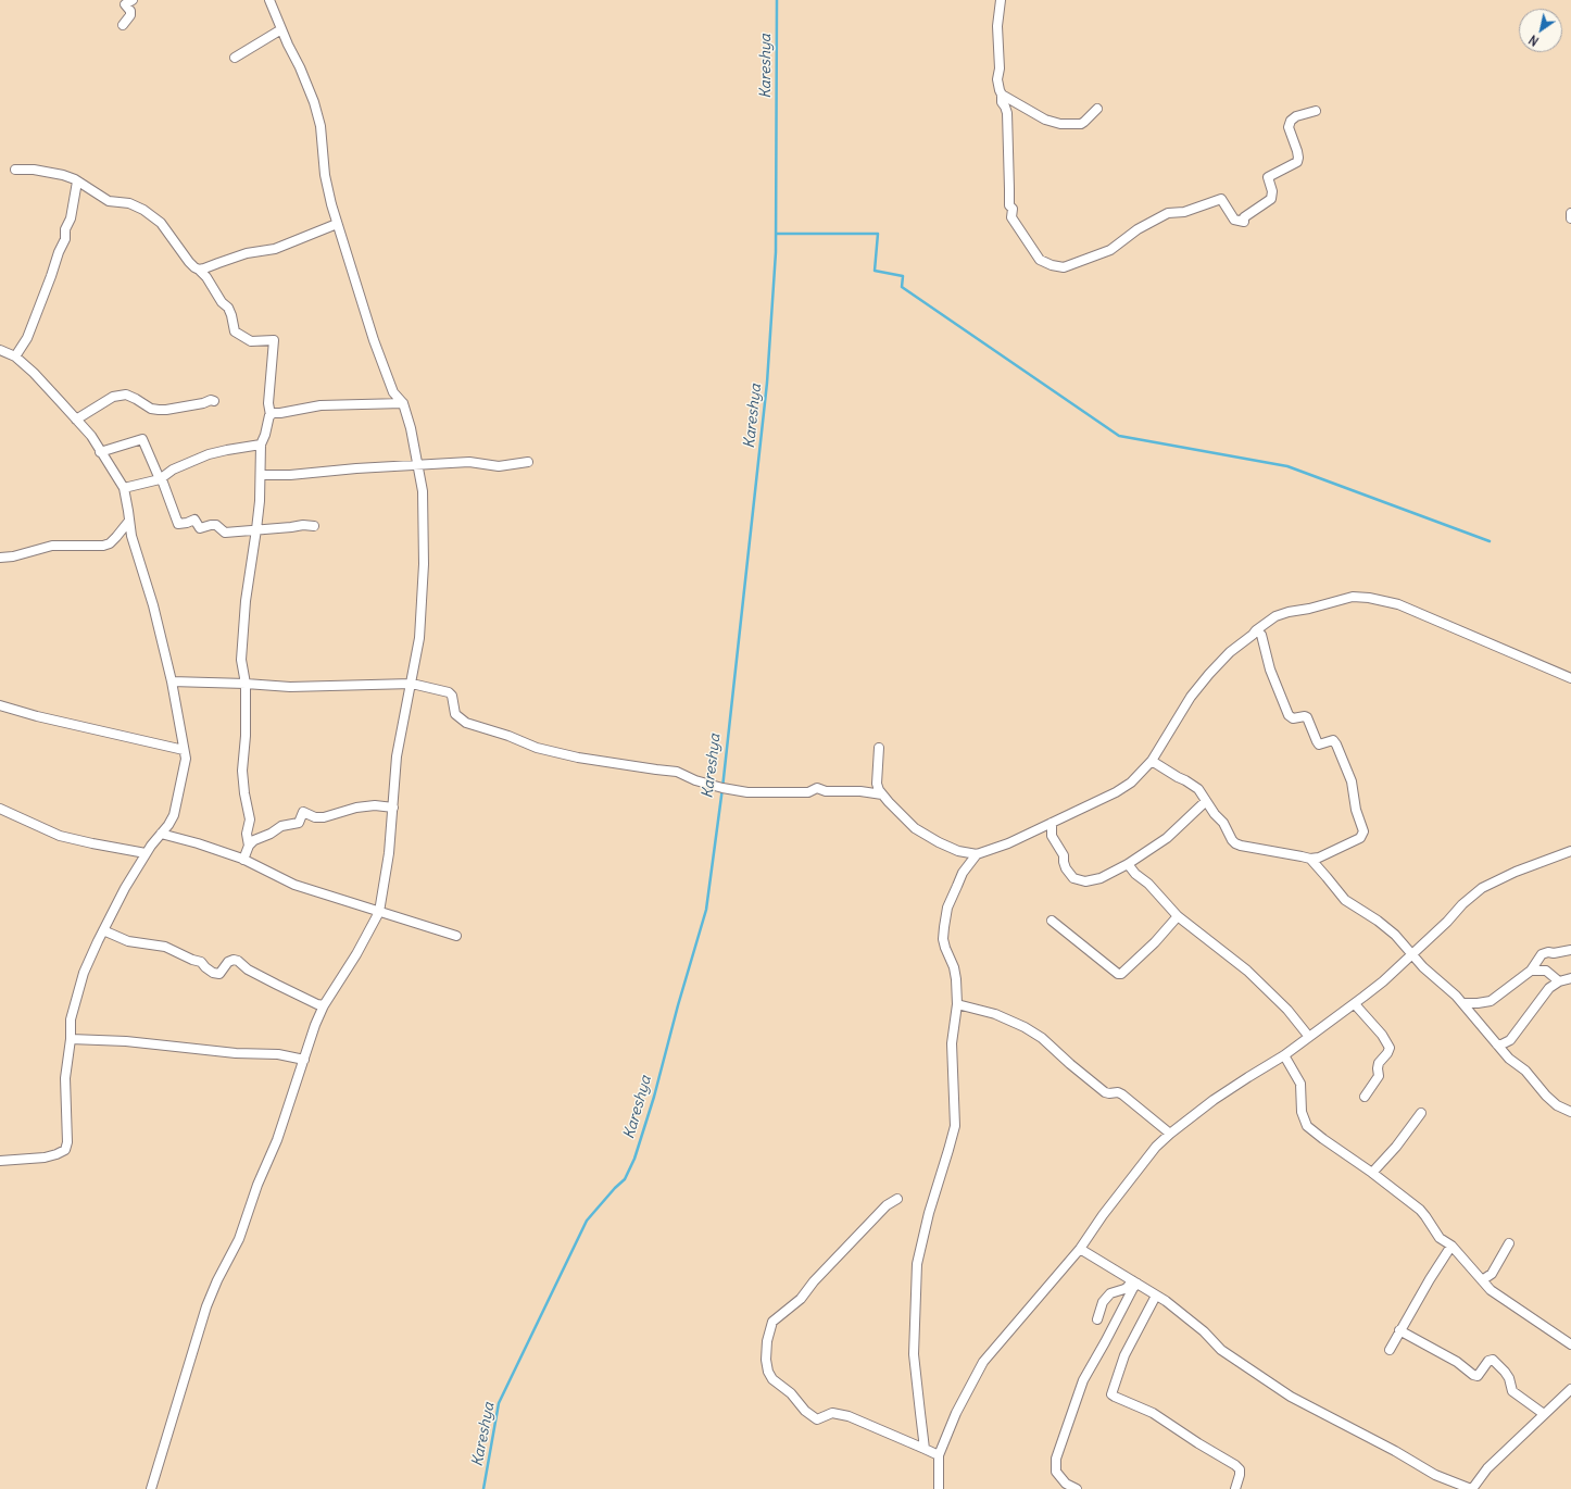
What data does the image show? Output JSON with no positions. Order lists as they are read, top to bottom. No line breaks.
{"water":["Kareshya"],"north":"bottom left"}
